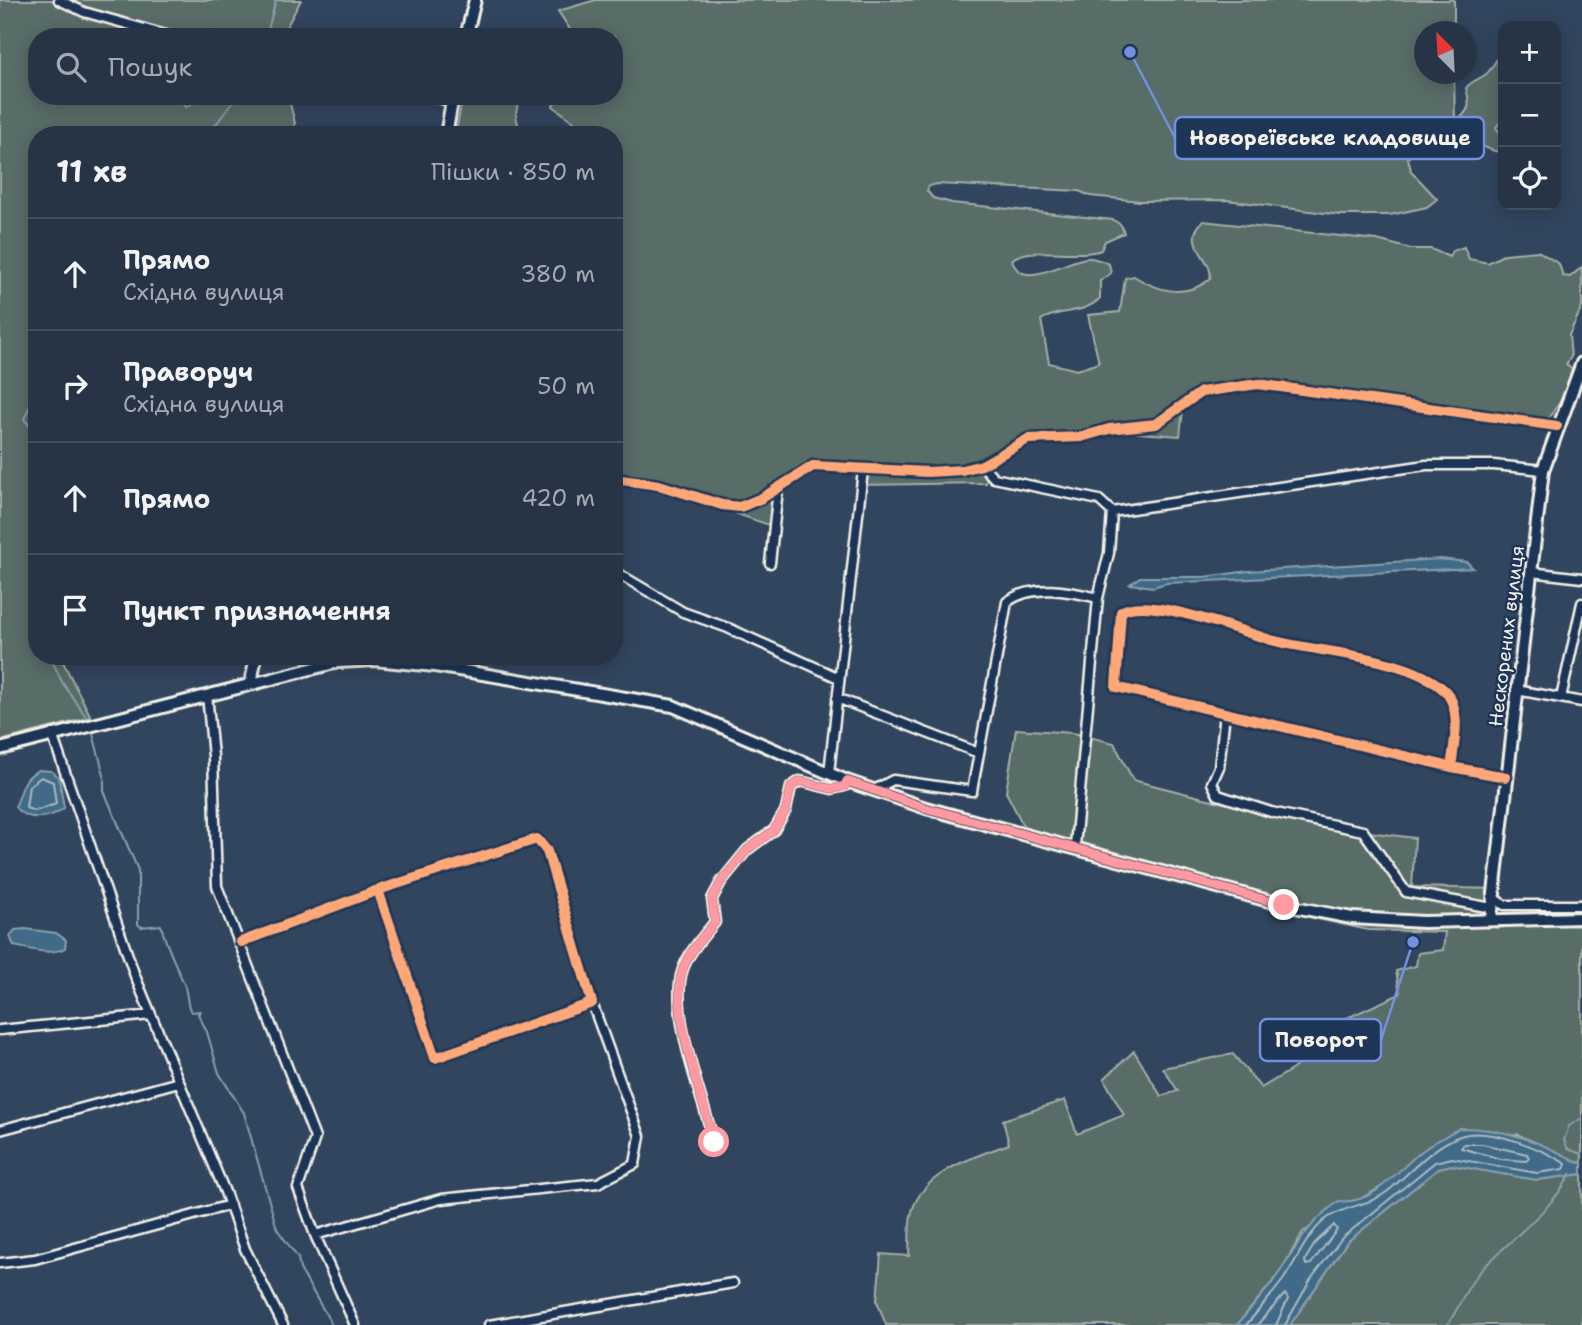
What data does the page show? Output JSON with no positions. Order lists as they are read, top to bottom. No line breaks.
{"streets":{"main road":["Нескорених вулиця"]},"places":["Новореївське кладовище","Поворот"],"north":"top left","page":{"map_buttons":["+","−"],"search":"Пошук","heading":["11 хв","Пішки · 850 m"],"list":[["Прямо","Східна вулиця","380 m"],["Праворуч","Східна вулиця","50 m"],["Прямо","420 m"],"Пункт призначення"]}}
